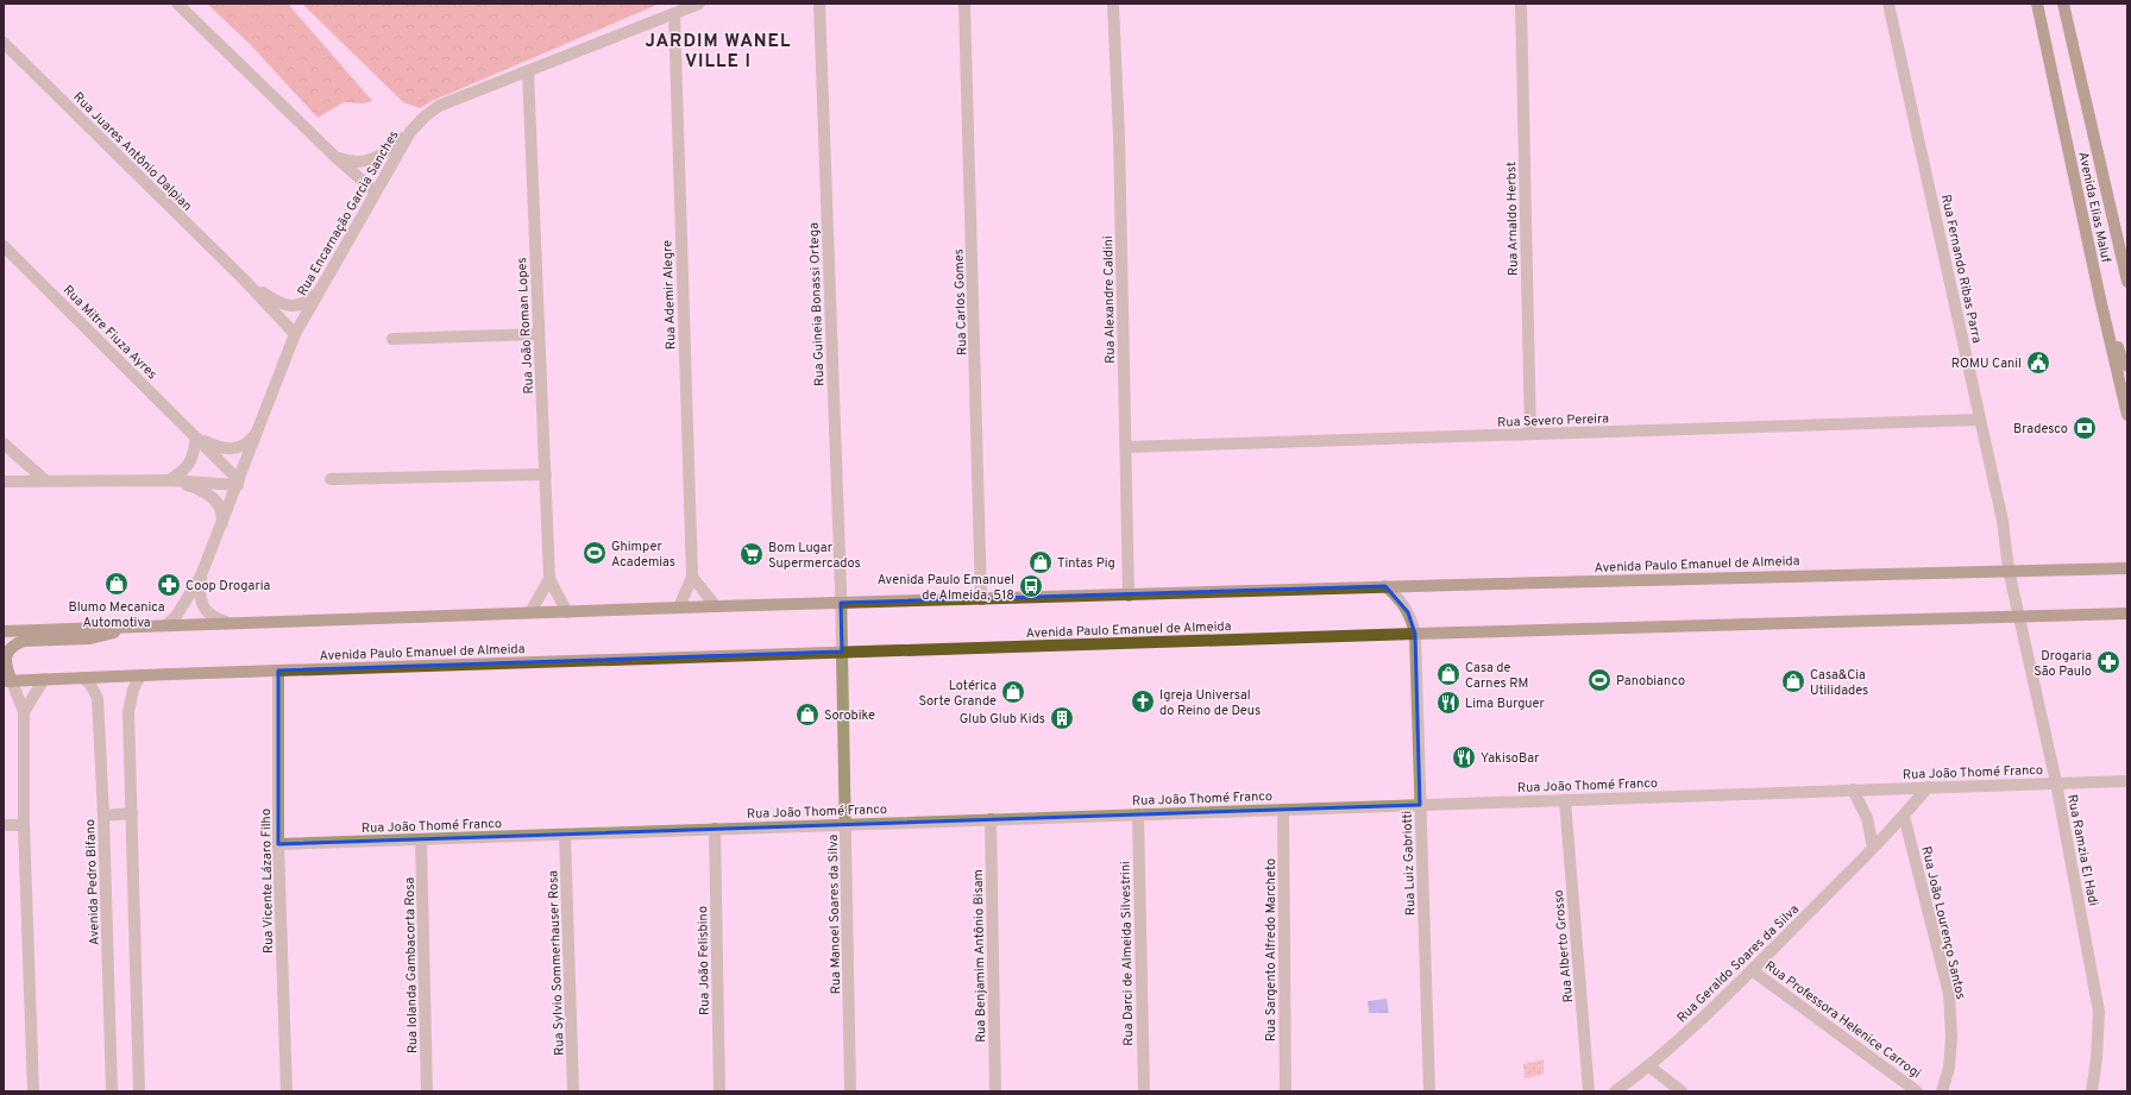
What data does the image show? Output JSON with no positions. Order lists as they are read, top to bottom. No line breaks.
{"streets":{"main road":["Avenida Elias Maluf","Avenida Paulo Emanuel de Almeida"],"street":["Rua Juares Antônio Dalpian","Rua Encarnação Garcia Sanches","Rua Arnaldo Herbst","Rua Fernando Ribas Parra","Rua Ademir Alegre","Rua Alexandre Caldini","Rua Carlos Gomes","Rua Guineia Bonassi Ortega","Rua João Roman Lopes","Rua Mitre Fiuza Ayres","Rua Severo Pereira","Rua João Thomé Franco","Rua Ramzia El Hadi","Rua Luiz Gabriotti","Rua Vicente Lázaro Filho","Avenida Pedro Bifano","Rua Manoel Soares da Silva","Rua João Lourenço Santos","Rua Alberto Grosso","Rua Sargento Alfredo Marcheto","Rua Darci de Almeida Silvestrini","Rua Benjamim Antônio Bisam","Rua João Felisbino","Rua Sylvio Sommerhauser Rosa","Rua Geraldo Soares da Silva","Rua Iolanda Gambacorta Rosa","Rua Professora Helenice Carrogi"]},"crossings":[["Rua Juares Antônio Dalpian","Rua Encarnação Garcia Sanches"],["Rua Encarnação Garcia Sanches","Rua Ademir Alegre"],["Rua Encarnação Garcia Sanches","Rua João Roman Lopes"],["Rua Encarnação Garcia Sanches","Rua Mitre Fiuza Ayres"],["Rua Encarnação Garcia Sanches","Avenida Paulo Emanuel de Almeida"],["Rua Arnaldo Herbst","Rua Severo Pereira"],["Rua Fernando Ribas Parra","Rua Severo Pereira"],["Rua Fernando Ribas Parra","Avenida Paulo Emanuel de Almeida"],["Rua Ademir Alegre","Avenida Paulo Emanuel de Almeida"],["Rua Alexandre Caldini","Rua Severo Pereira"],["Rua Alexandre Caldini","Avenida Paulo Emanuel de Almeida"],["Rua Carlos Gomes","Avenida Paulo Emanuel de Almeida"],["Rua Guineia Bonassi Ortega","Avenida Paulo Emanuel de Almeida"],["Rua João Roman Lopes","Avenida Paulo Emanuel de Almeida"],["Avenida Paulo Emanuel de Almeida","Rua Ramzia El Hadi"],["Avenida Paulo Emanuel de Almeida","Rua Luiz Gabriotti"],["Avenida Paulo Emanuel de Almeida","Rua Vicente Lázaro Filho"],["Avenida Paulo Emanuel de Almeida","Avenida Pedro Bifano"],["Avenida Paulo Emanuel de Almeida","Rua Manoel Soares da Silva"],["Rua João Thomé Franco","Rua Ramzia El Hadi"],["Rua João Thomé Franco","Rua Luiz Gabriotti"],["Rua João Thomé Franco","Rua Vicente Lázaro Filho"],["Rua João Thomé Franco","Rua Manoel Soares da Silva"],["Rua João Thomé Franco","Rua Alberto Grosso"],["Rua João Thomé Franco","Rua Sargento Alfredo Marcheto"],["Rua João Thomé Franco","Rua Darci de Almeida Silvestrini"],["Rua João Thomé Franco","Rua Benjamim Antônio Bisam"],["Rua João Thomé Franco","Rua João Felisbino"],["Rua João Thomé Franco","Rua Sylvio Sommerhauser Rosa"],["Rua João Thomé Franco","Rua Geraldo Soares da Silva"],["Rua João Thomé Franco","Rua Iolanda Gambacorta Rosa"],["Rua João Lourenço Santos","Rua Geraldo Soares da Silva"],["Rua Geraldo Soares da Silva","Rua Professora Helenice Carrogi"]],"districts":["JARDIM WANEL VILLE I"],"places":{"public building":["ROMU Canil"],"bank":["Bradesco"],"sports":["Ghimper Academias","Panobianco"],"supermarket":["Bom Lugar Supermercados"],"shop":["Tintas Pig","Blumo Mecanica Automotiva","Casa de Carnes RM","Casa&Cia Utilidades","Lotérica Sorte Grande","Sorobike"],"pharmacy":["Coop Drogaria","Drogaria São Paulo"],"bus stop":["Avenida Paulo Emanuel de Almeida, 518"],"church":["Igreja Universal do Reino de Deus"],"restaurant":["Lima Burguer","YakisoBar"],"building":["Glub Glub Kids"]}}
